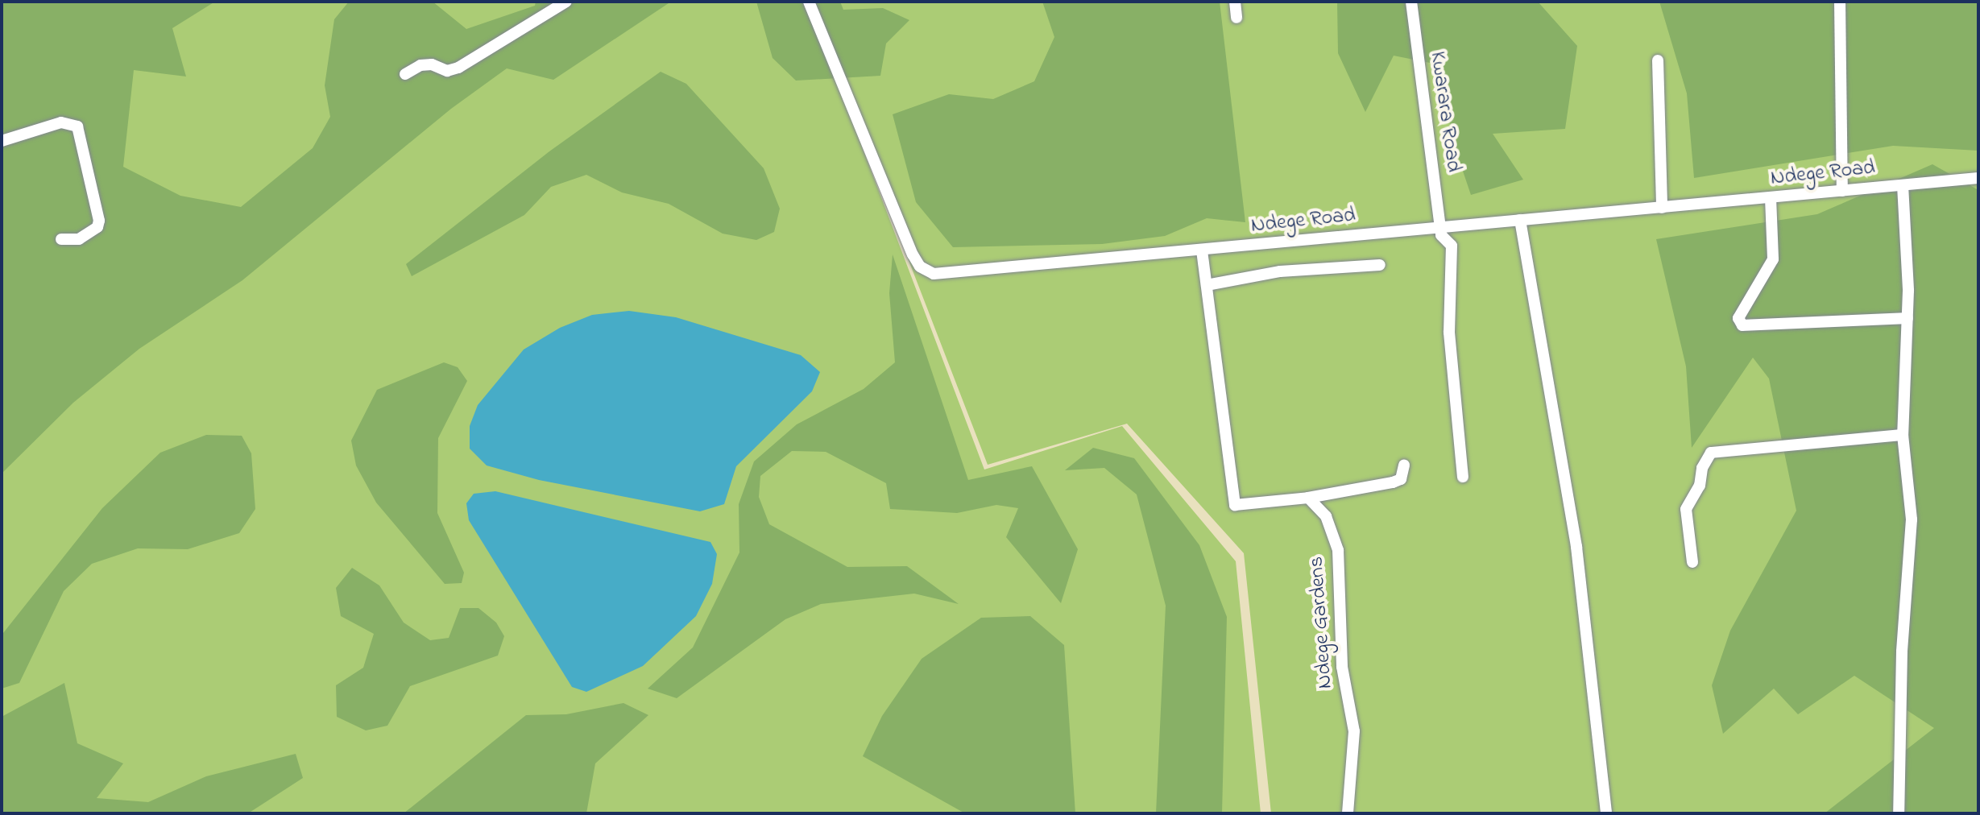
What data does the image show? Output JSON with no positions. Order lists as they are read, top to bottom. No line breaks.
{"streets":{"street":["Kwarara Road","Ndege Road","Ndege Gardens"]},"crossings":[["Kwarara Road","Ndege Road"]]}
